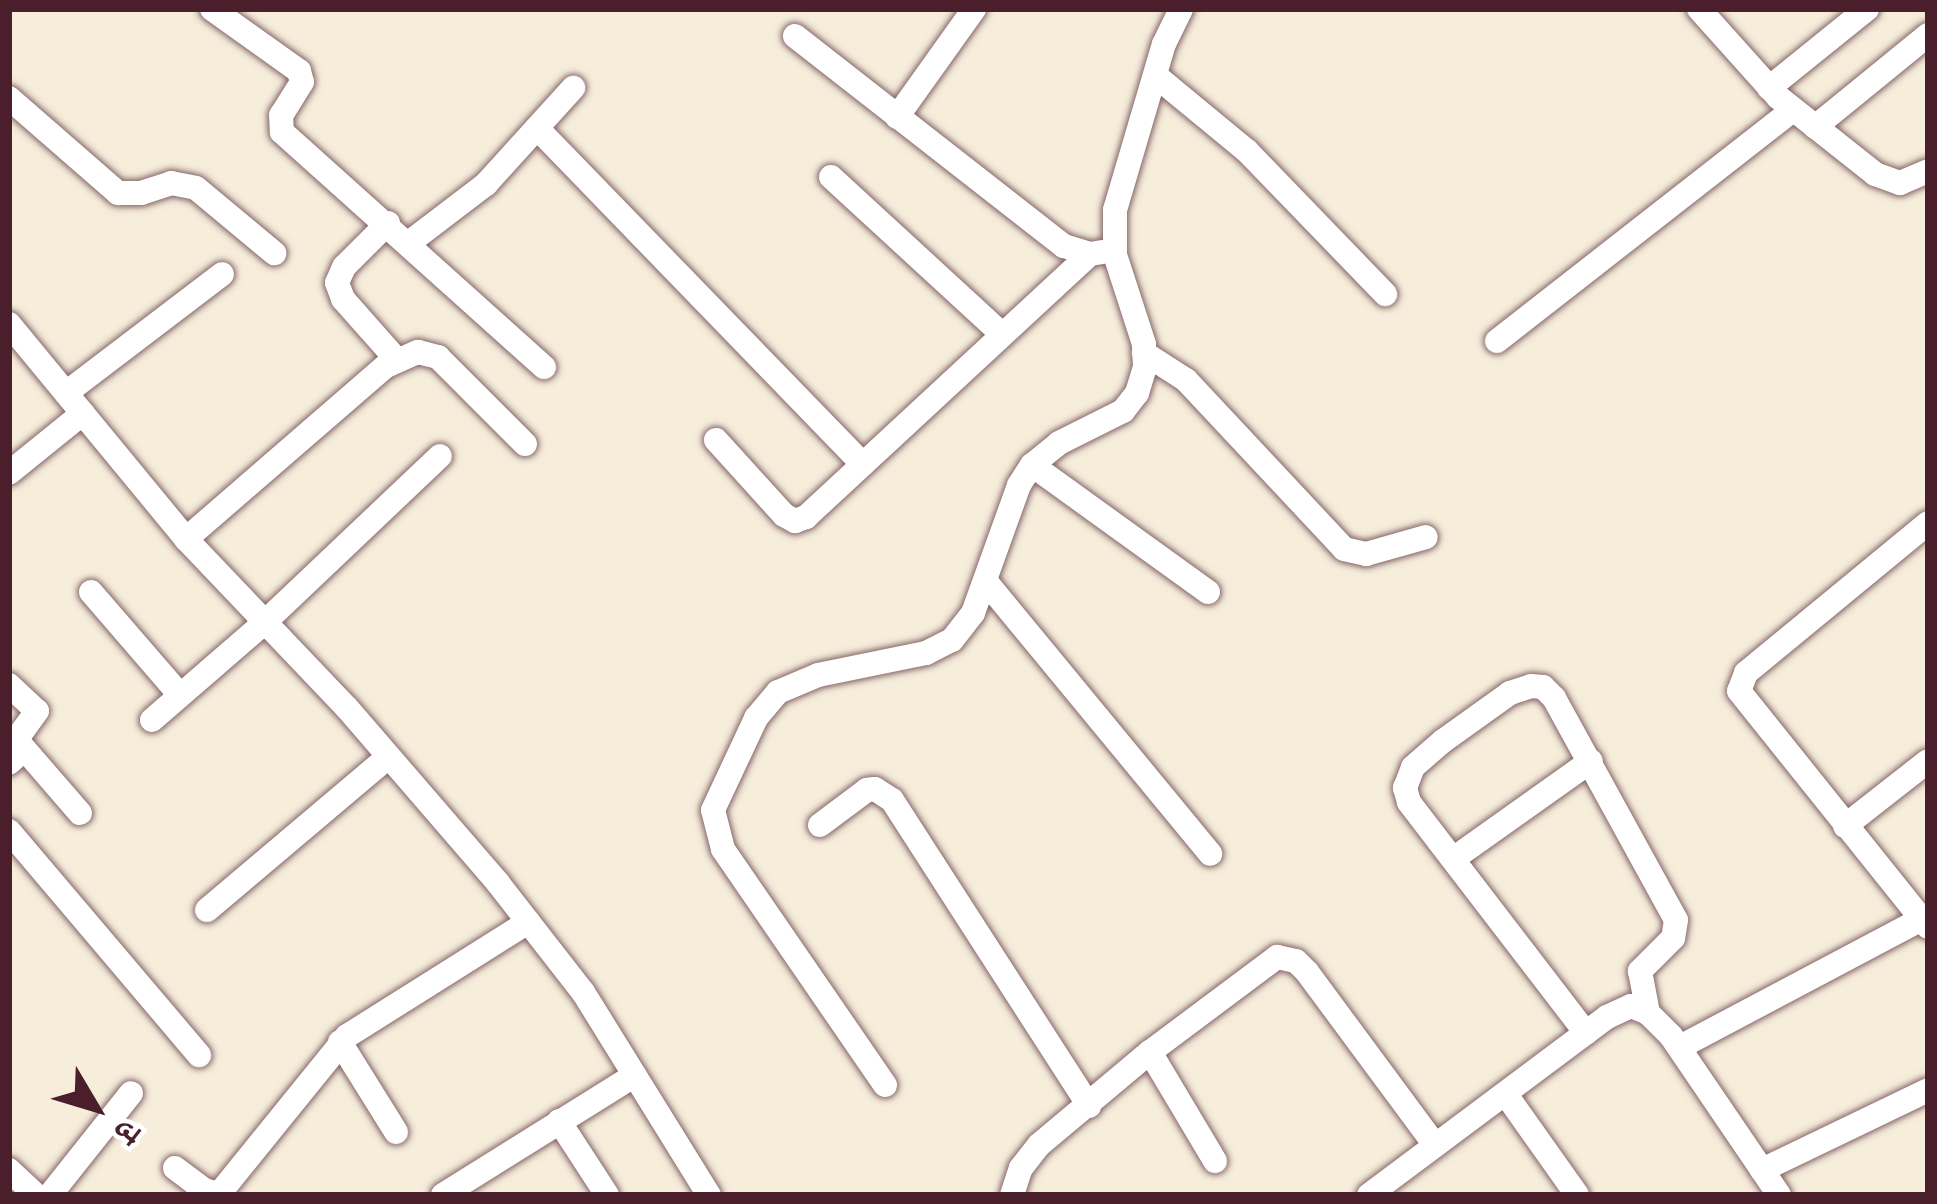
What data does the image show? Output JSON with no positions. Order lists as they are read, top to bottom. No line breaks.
{"north":"bottom right"}
